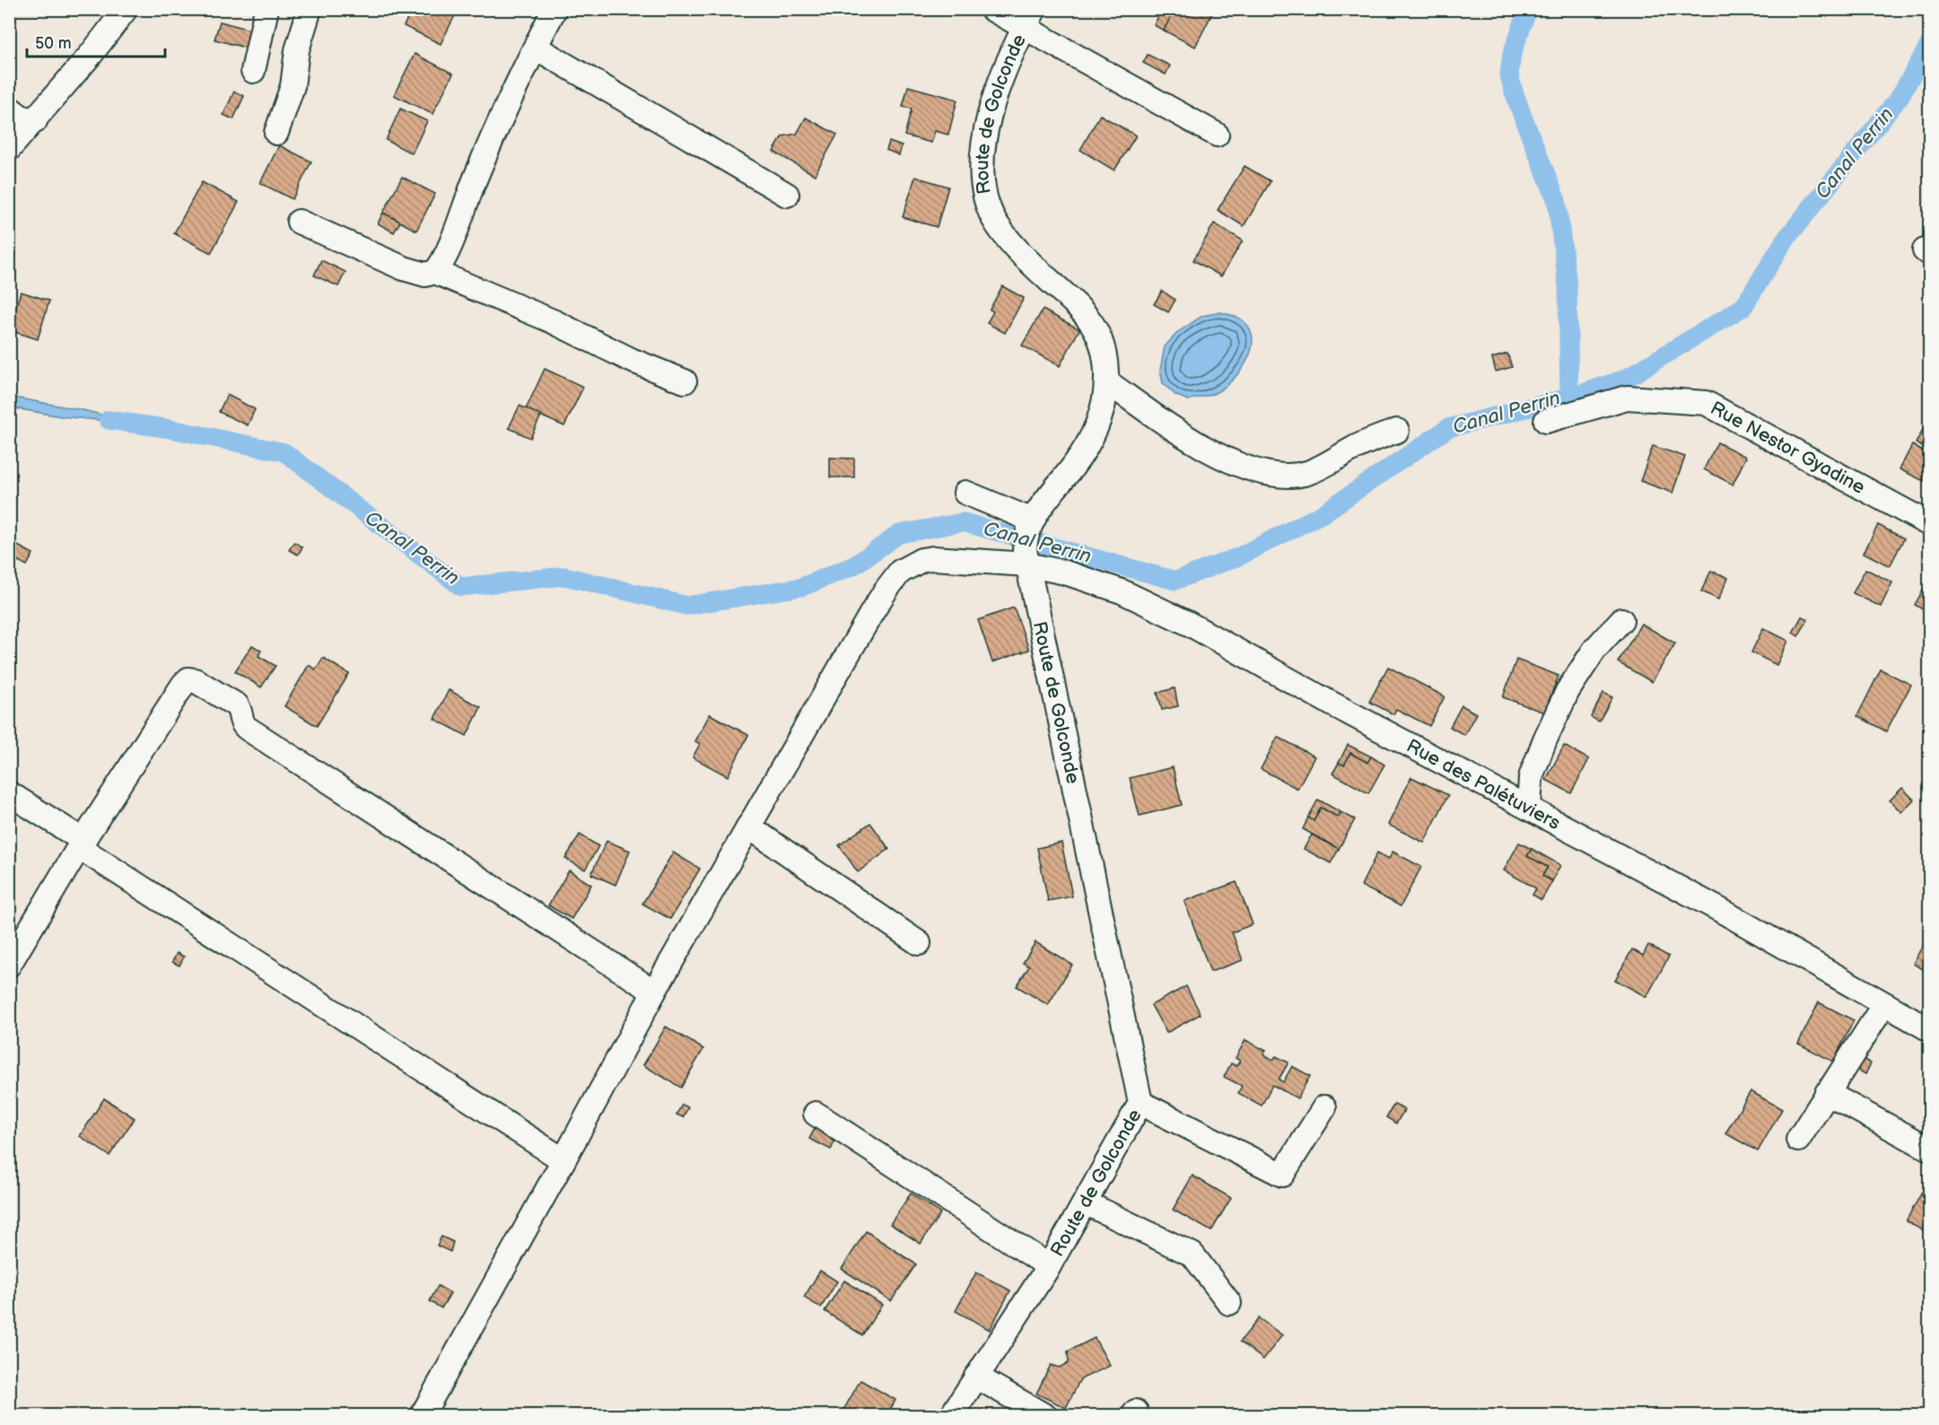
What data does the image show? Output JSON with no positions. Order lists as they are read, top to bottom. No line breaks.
{"streets":{"street":["Route de Golconde","Rue Nestor Gyadine","Rue des Palétuviers"]},"crossings":[["Route de Golconde","Rue des Palétuviers"]],"water":["Canal Perrin"],"scale_bar":"50 m"}
